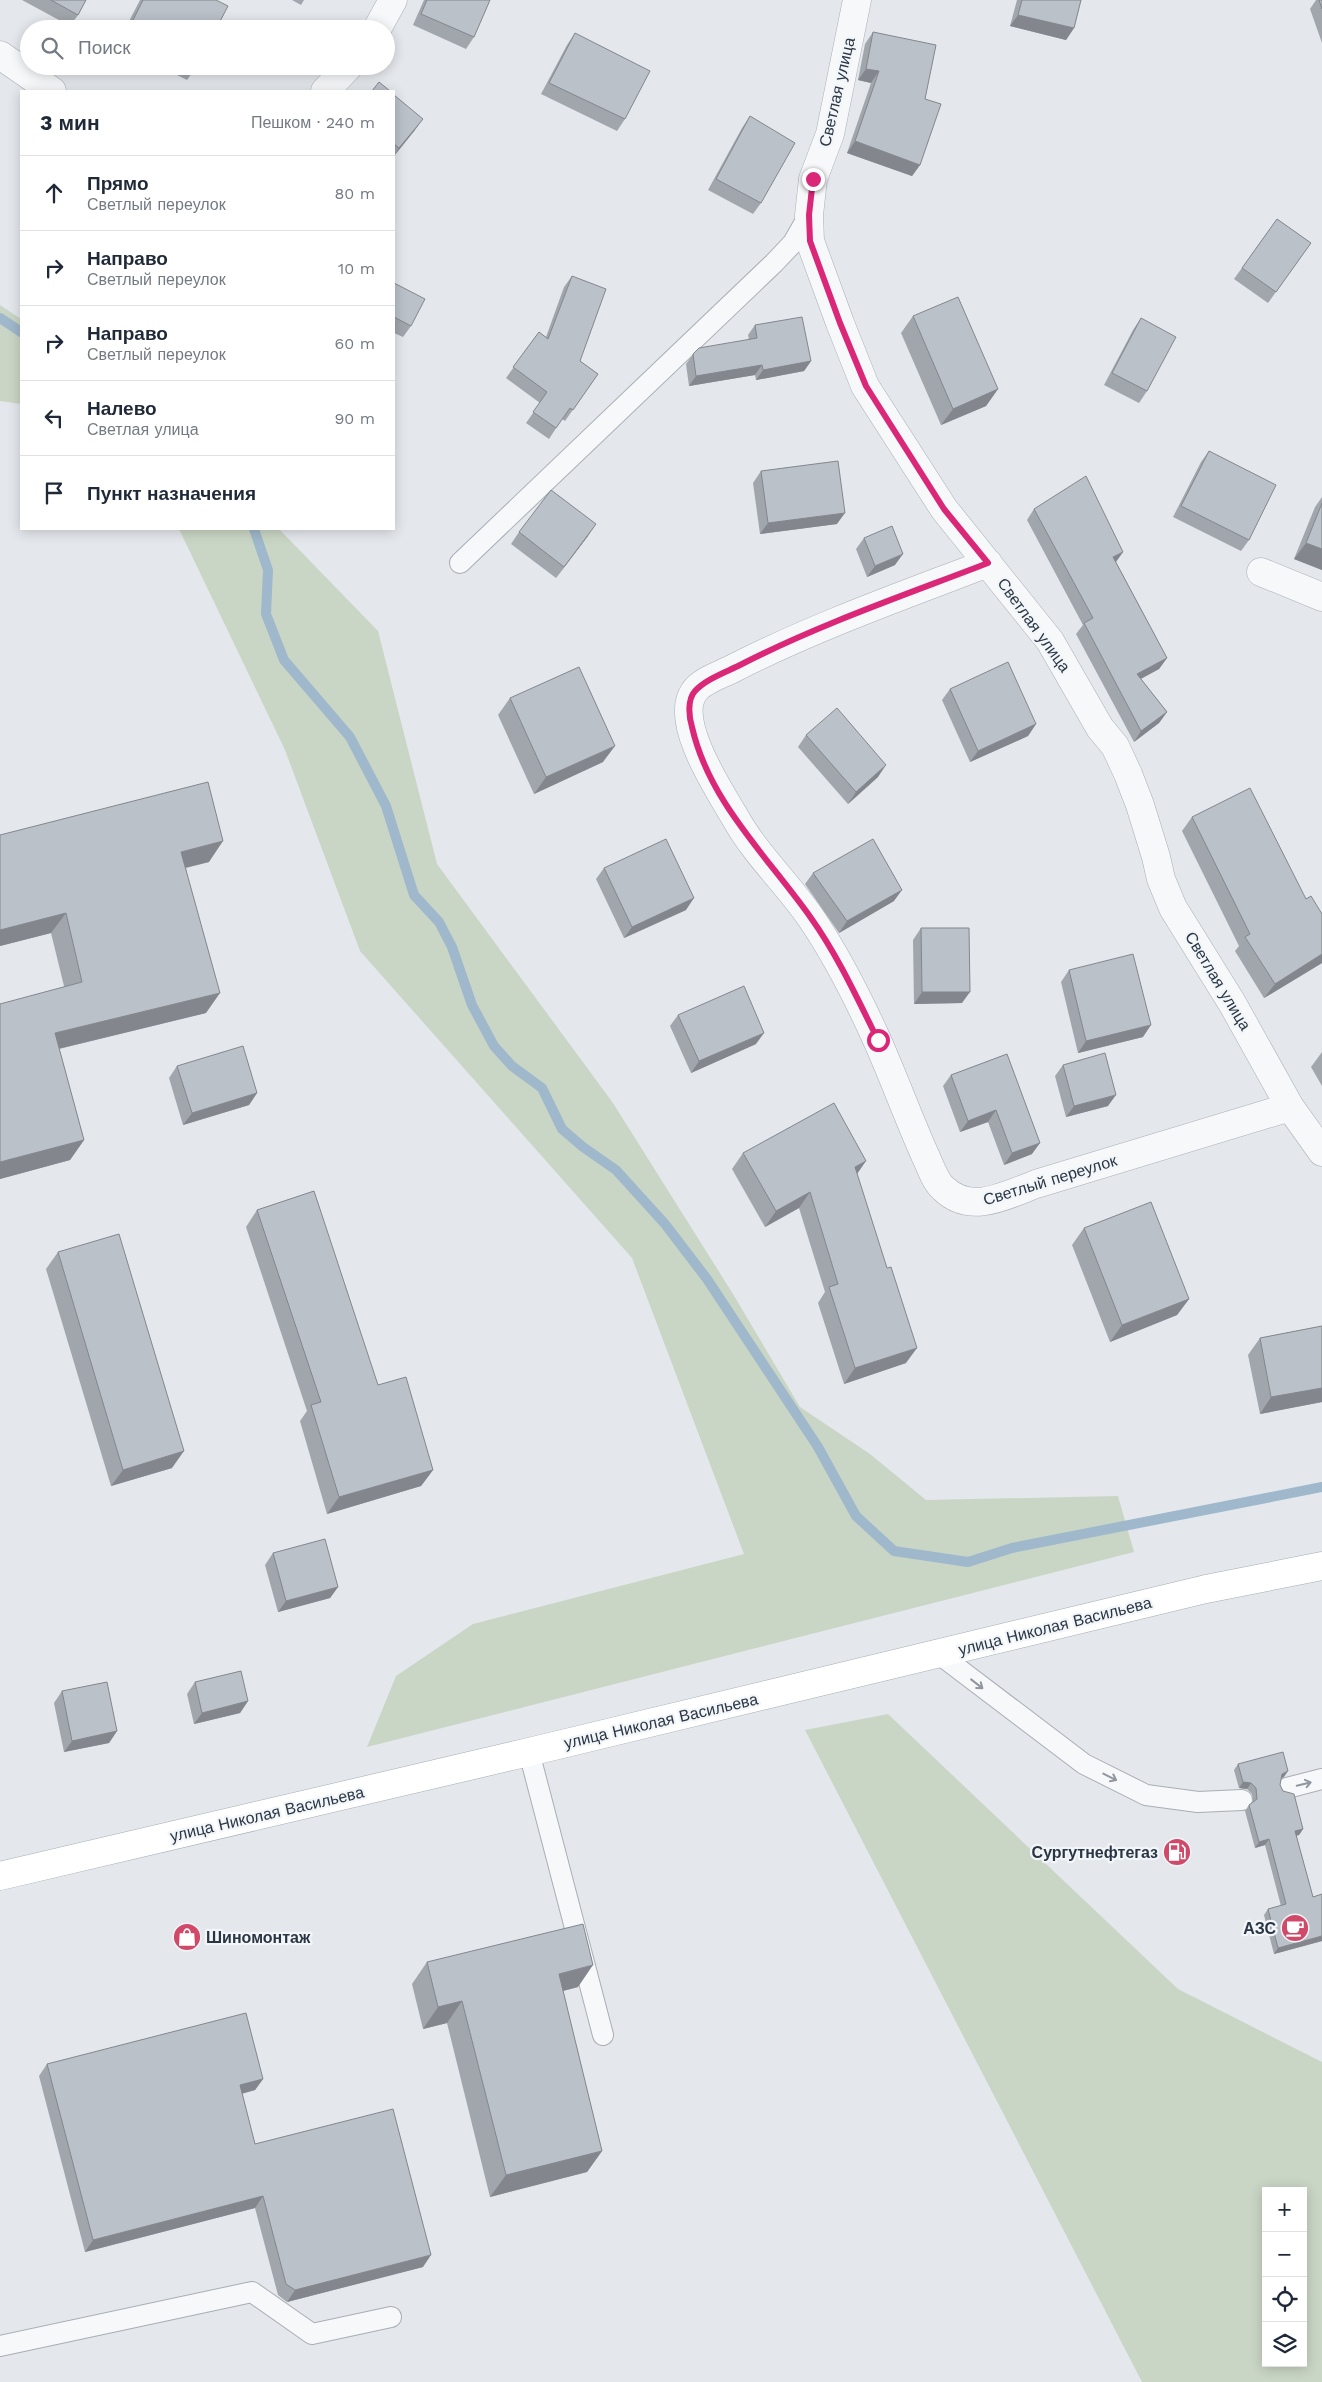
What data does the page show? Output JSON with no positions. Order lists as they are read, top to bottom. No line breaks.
{"streets":{"main road":["улица Николая Васильева"],"street":["Светлая улица","Светлый переулок"]},"crossings":[["Светлая улица","Светлый переулок"]],"places":{"fuel station":["Сургутнефтегаз"],"cafe":["АЗС"],"shop":["Шиномонтаж"]},"page":{"search":"Поиск","heading":["3 мин","Пешком · 240 m"],"list":[["Прямо","Светлый переулок","80 m"],["Направо","Светлый переулок","10 m"],["Направо","Светлый переулок","60 m"],["Налево","Светлая улица","90 m"],"Пункт назначения"],"map_buttons":["+","−"]}}
